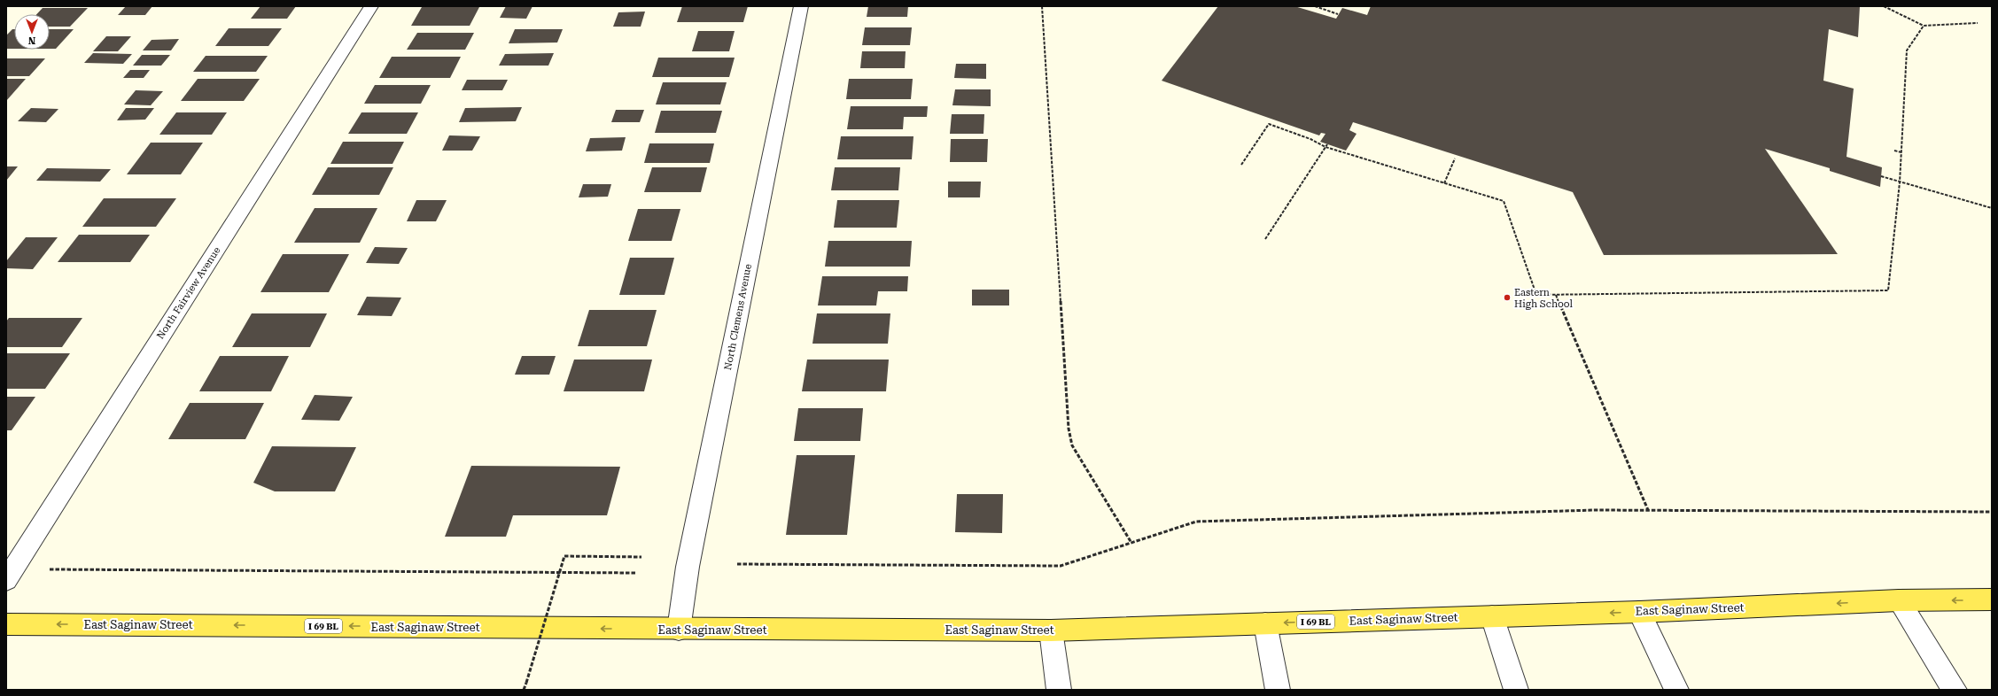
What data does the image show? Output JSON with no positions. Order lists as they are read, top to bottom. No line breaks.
{"streets":{"main road":["East Saginaw Street","I 69 BL"],"street":["North Fairview Avenue","North Clemens Avenue"]},"crossings":[["North Clemens Avenue","East Saginaw Street"]],"one_way":["East Saginaw Street"],"places":["Eastern High School"],"north":"bottom"}
